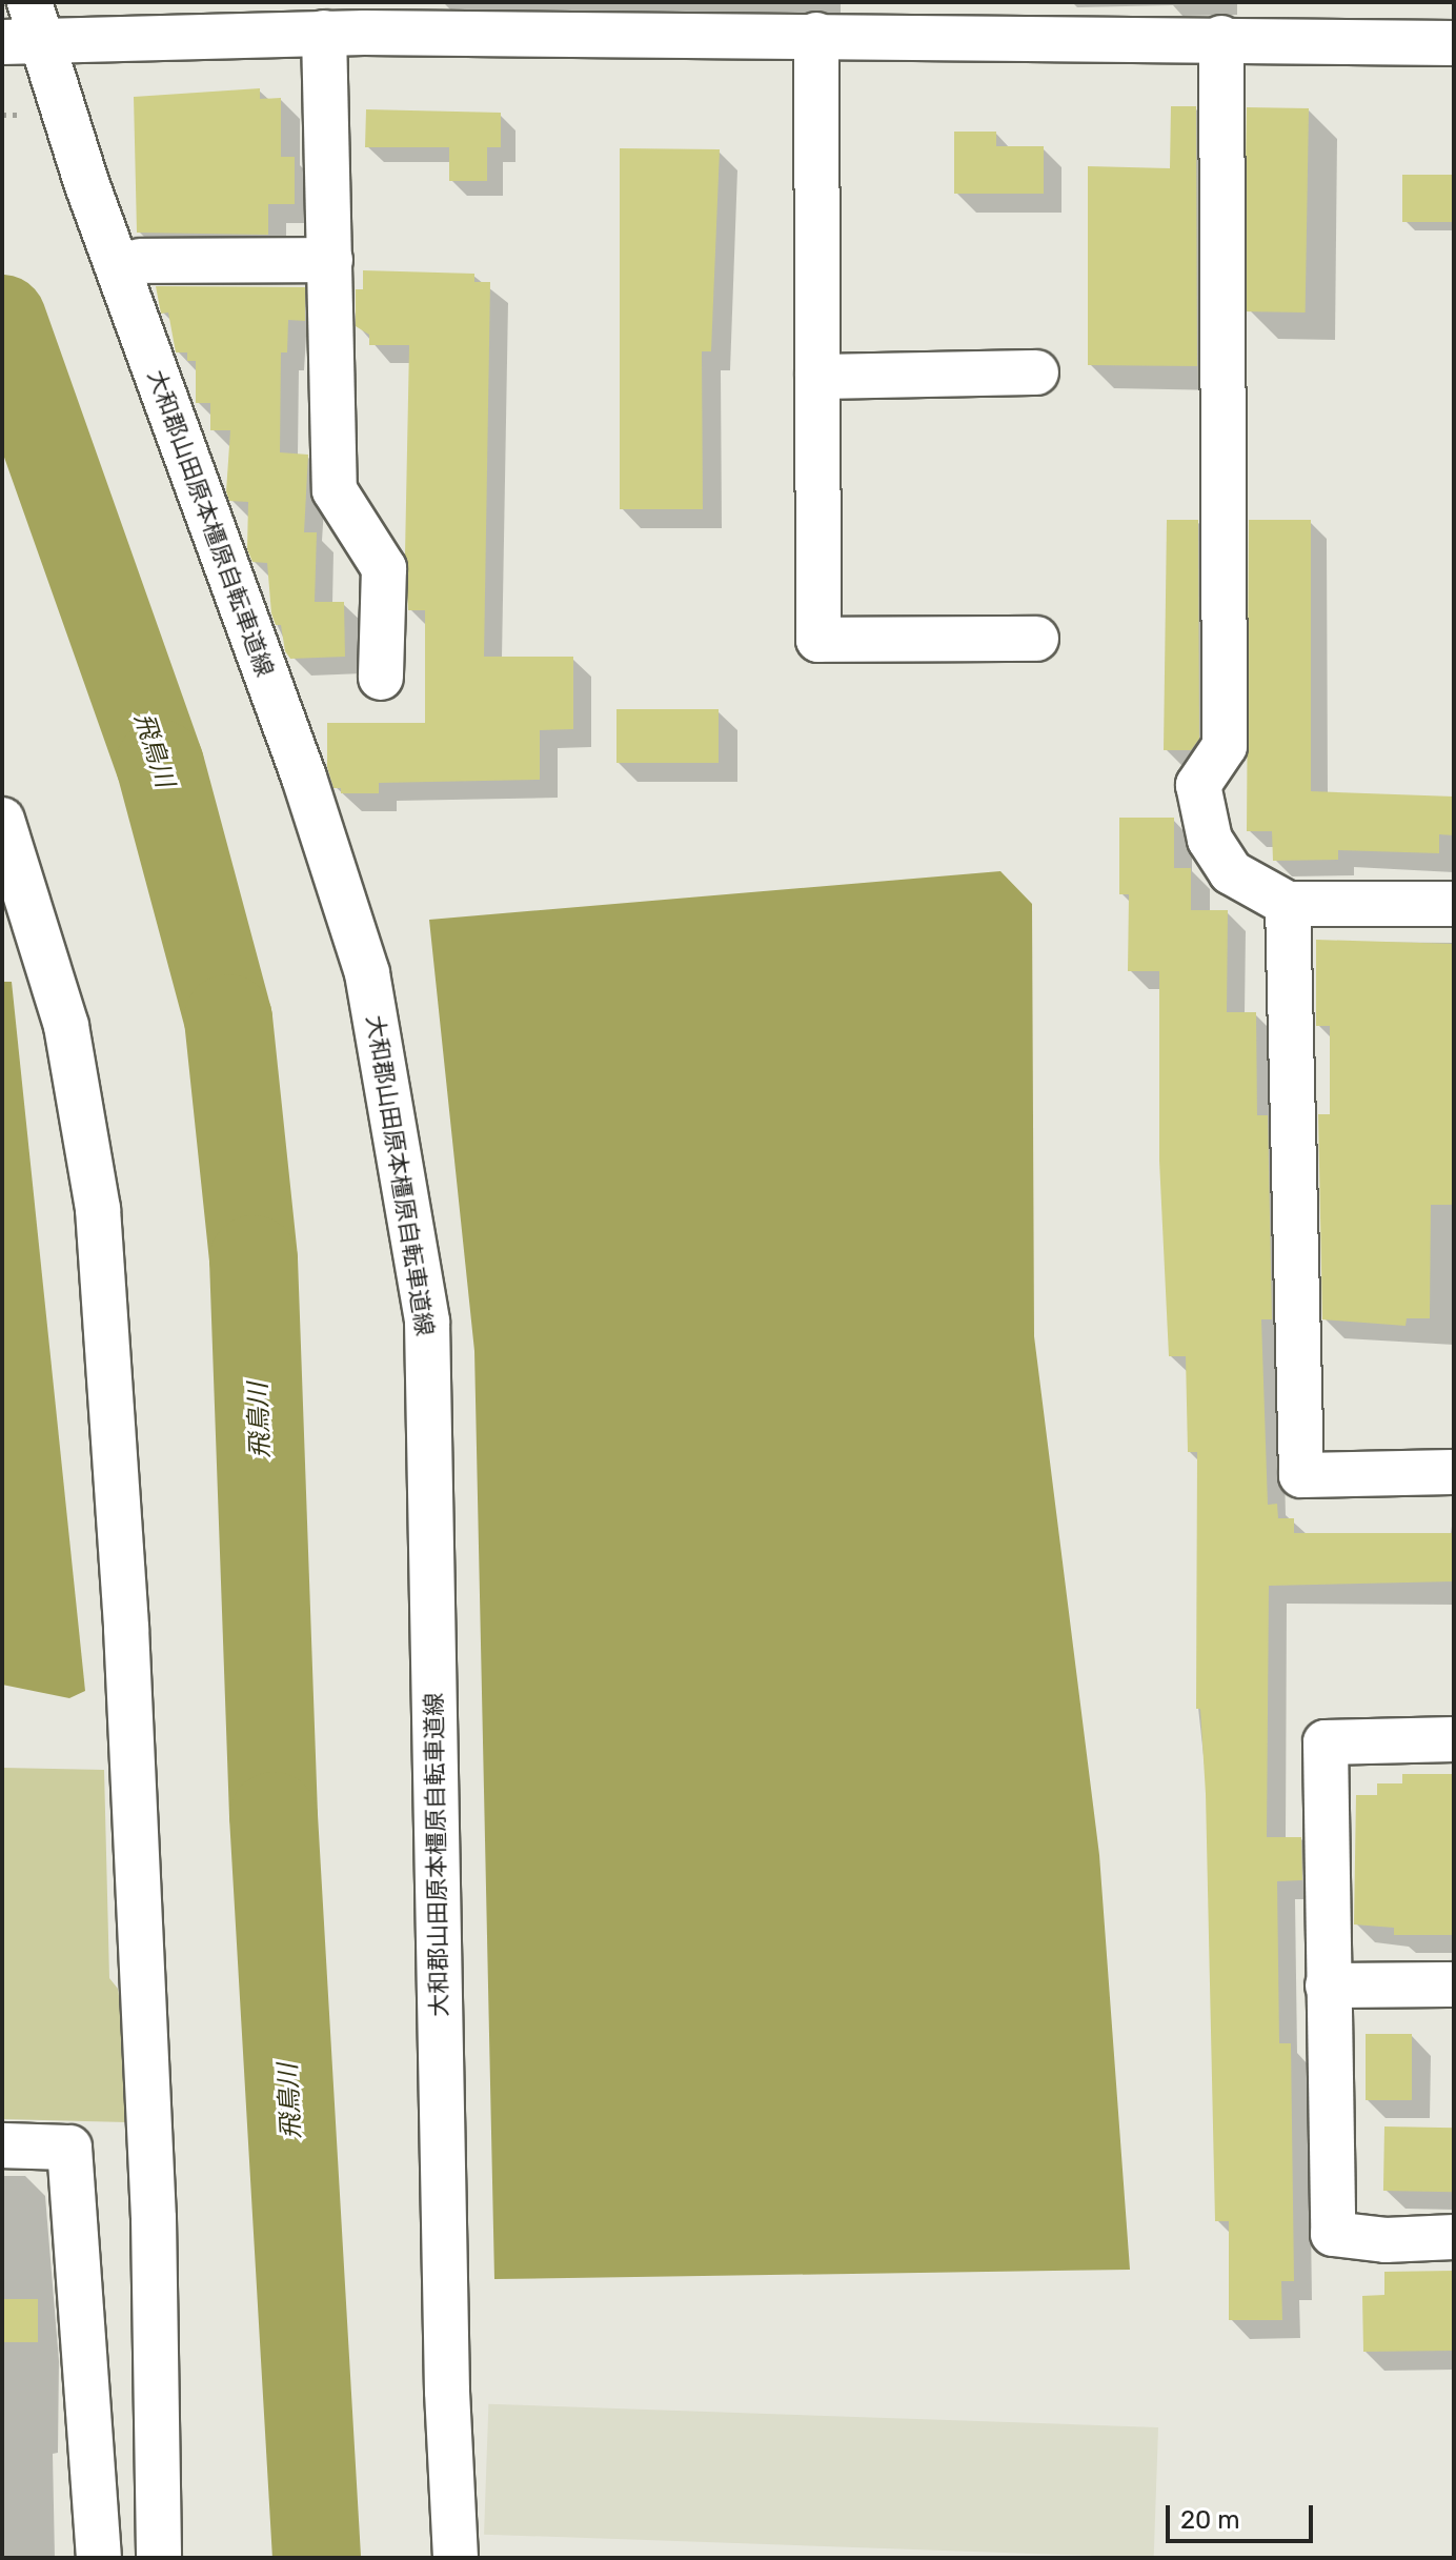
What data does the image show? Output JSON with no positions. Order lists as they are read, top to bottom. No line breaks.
{"streets":{"street":["大和郡山田原本橿原自転車道線"]},"water":["飛鳥川"],"scale_bar":"20 m"}
